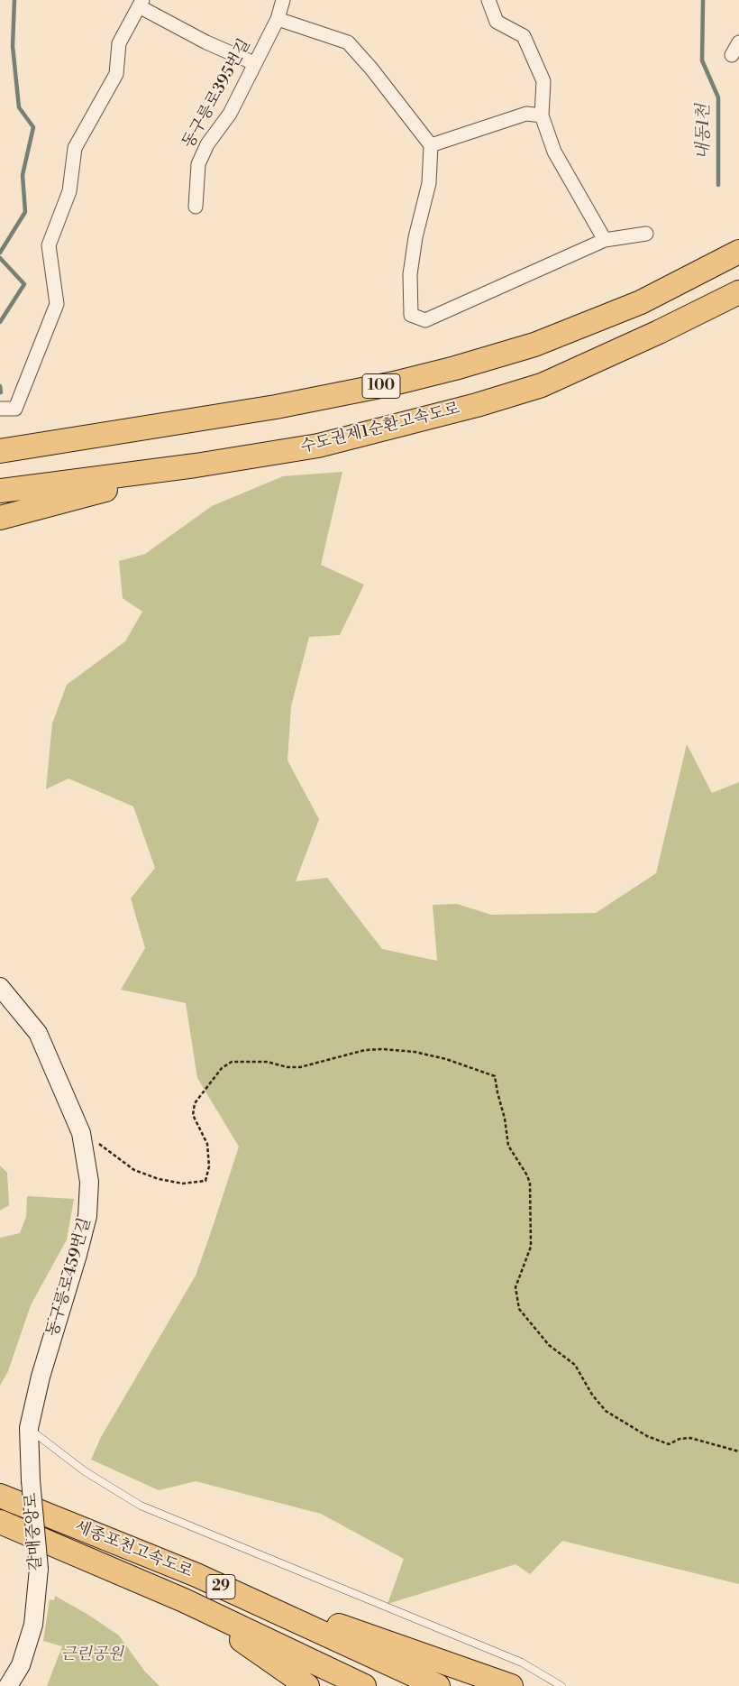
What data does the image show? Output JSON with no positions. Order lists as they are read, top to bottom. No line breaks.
{"streets":{"highway":["100","수도권제1순환고속도로","세종포천고속도로","29"],"street":["동구릉로395번길","동구릉로459번길","갈매중앙로"]},"crossings":[["동구릉로459번길","갈매중앙로"]],"water":["내동1천"],"parks":["근린공원"]}
